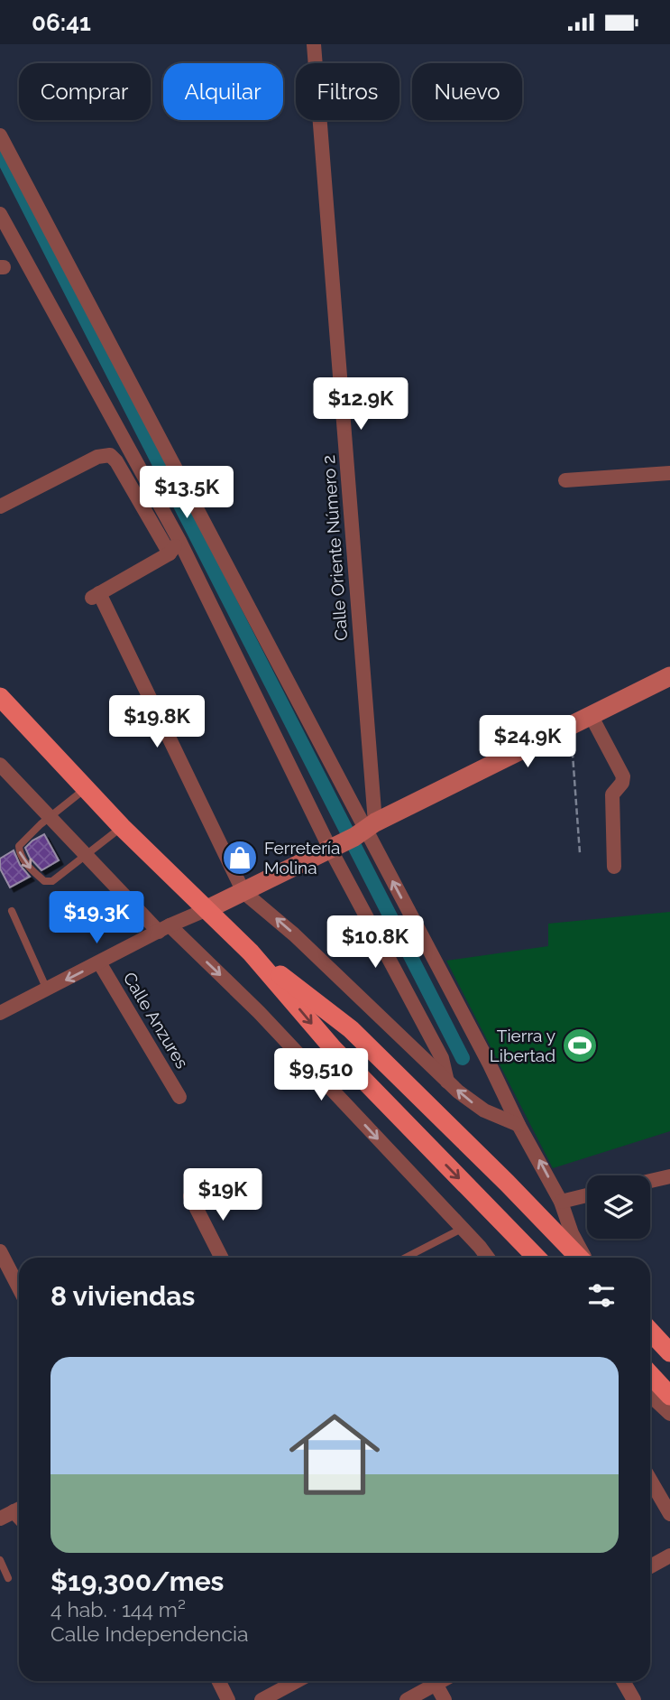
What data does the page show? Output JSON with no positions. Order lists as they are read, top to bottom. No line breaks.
{"streets":{"street":["Calle Oriente Número 2","Calle Anzures"]},"places":{"shop":["Ferretería Molina"],"sports":["Tierra y Libertad"]},"page":{"status":"06:41","chip":["Comprar","Alquilar","Filtros","Nuevo"],"price":["$12.9K","$13.5K","$19.8K","$24.9K","$19.3K","$10.8K","$9,510","$19K"],"heading":"8 viviendas","list":[{"name":"$19,300/mes","note":"4 hab. · 144 m² · Calle Independencia"}]}}
